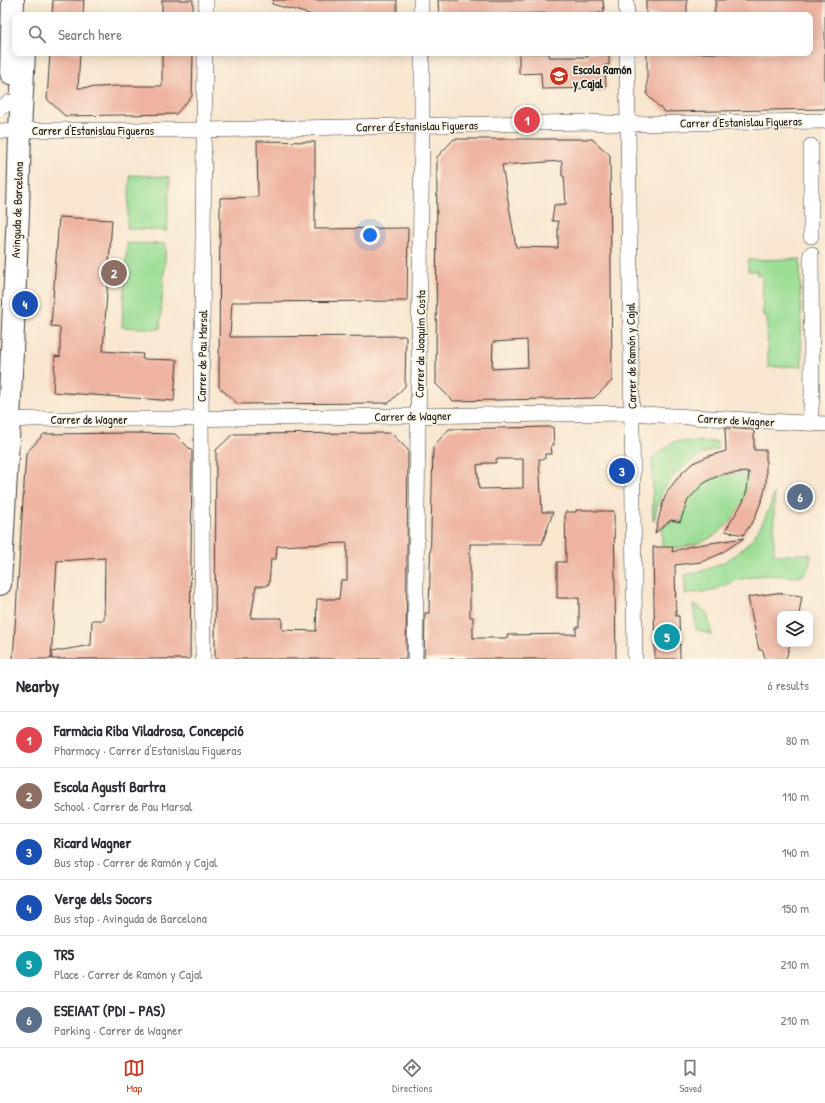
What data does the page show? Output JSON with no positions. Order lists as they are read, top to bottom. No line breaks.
{"streets":{"street":["Carrer d'Estanislau Figueras","Avinguda de Barcelona","Carrer de Joaquim Costa","Carrer de Pau Marsal","Carrer de Ramón y Cajal","Carrer de Wagner"]},"crossings":[["Carrer d'Estanislau Figueras","Avinguda de Barcelona"],["Carrer d'Estanislau Figueras","Carrer de Joaquim Costa"],["Carrer d'Estanislau Figueras","Carrer de Pau Marsal"],["Carrer d'Estanislau Figueras","Carrer de Ramón y Cajal"],["Avinguda de Barcelona","Carrer de Wagner"],["Carrer de Joaquim Costa","Carrer de Wagner"],["Carrer de Pau Marsal","Carrer de Wagner"],["Carrer de Ramón y Cajal","Carrer de Wagner"]],"places":{"school or university":["Escola Ramón y Cajal"]},"page":{"search":"Search here","pins":["1","2","4","3","6","5"],"heading":["Nearby","6 results"],"list":[{"mark":"1","name":"Farmàcia Riba Viladrosa, Concepció","note":"Pharmacy · Carrer d'Estanislau Figueras","value":"80 m"},{"mark":"2","name":"Escola Agustí Bartra","note":"School · Carrer de Pau Marsal","value":"110 m"},{"mark":"3","name":"Ricard Wagner","note":"Bus stop · Carrer de Ramón y Cajal","value":"140 m"},{"mark":"4","name":"Verge dels Socors","note":"Bus stop · Avinguda de Barcelona","value":"150 m"},{"mark":"5","name":"TR5","note":"Place · Carrer de Ramón y Cajal","value":"210 m"},{"mark":"6","name":"ESEIAAT (PDI - PAS)","note":"Parking · Carrer de Wagner","value":"210 m"}],"nav":["Map","Directions","Saved"]}}
